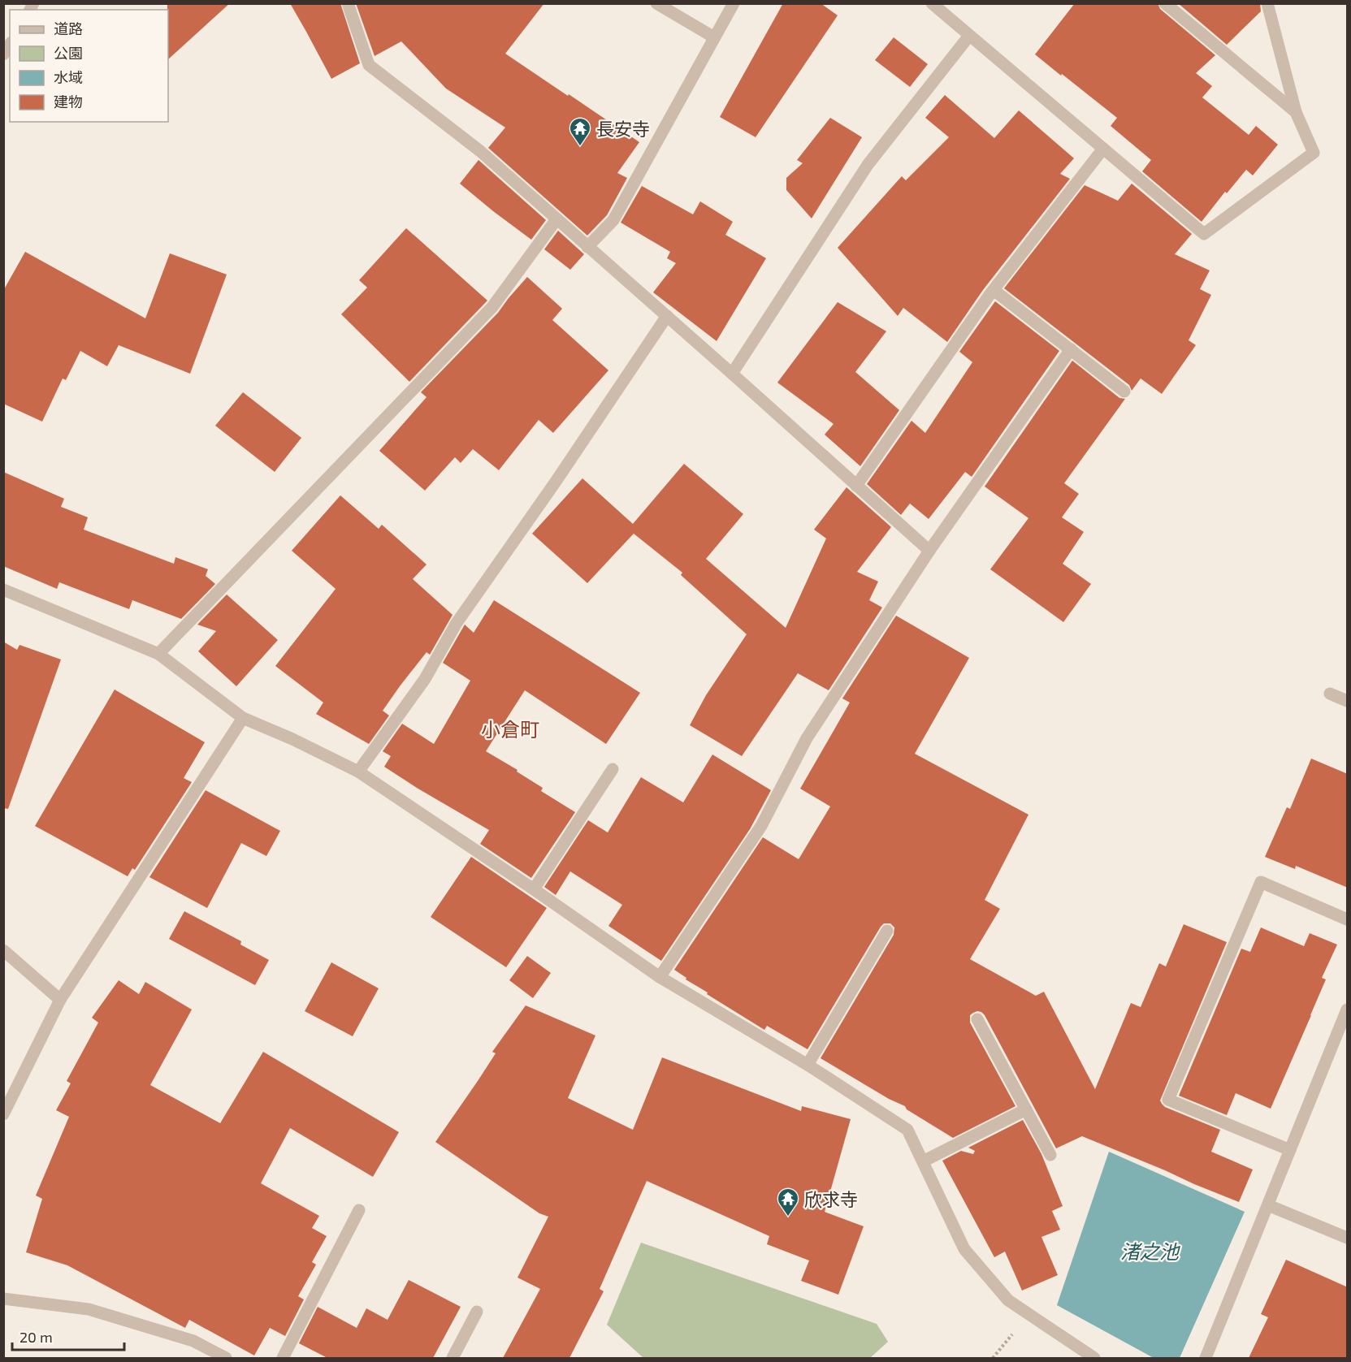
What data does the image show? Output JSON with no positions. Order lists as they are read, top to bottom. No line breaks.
{"districts":["小倉町"],"water":["渚之池"],"places":{"temple":["長安寺","欣求寺"]},"legend":["道路","公園","水域","建物"],"scale_bar":"20 m"}
